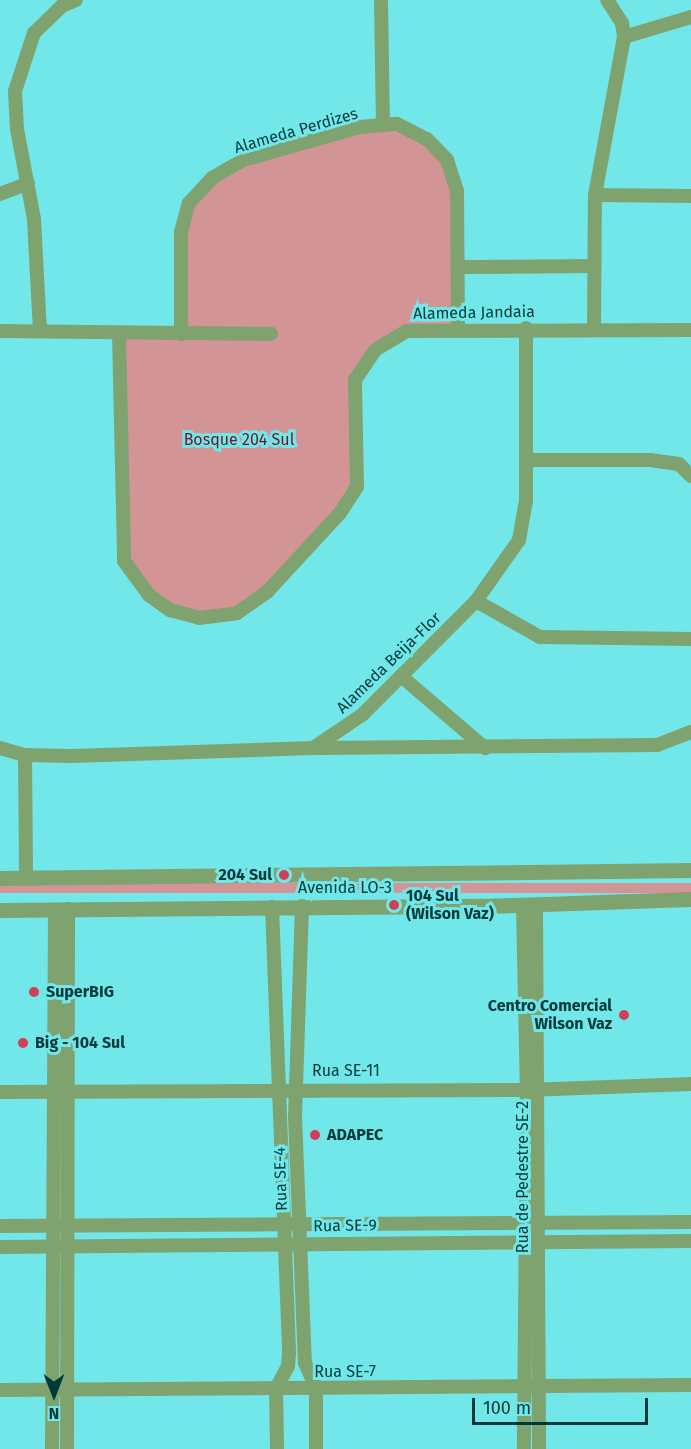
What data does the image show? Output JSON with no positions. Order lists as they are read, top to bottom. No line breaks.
{"streets":{"street":["Alameda Perdizes","Alameda Jandaia","Alameda Beija-Flor","Avenida LO-3","Rua SE-11","Rua de Pedestre SE-2","Rua SE-4","Rua SE-9","Rua SE-7"]},"crossings":[["Alameda Perdizes","Alameda Jandaia"],["Alameda Jandaia","Alameda Beija-Flor"],["Avenida LO-3","Rua de Pedestre SE-2"],["Avenida LO-3","Rua SE-4"],["Rua SE-11","Rua de Pedestre SE-2"],["Rua SE-11","Rua SE-4"],["Rua de Pedestre SE-2","Rua SE-9"],["Rua de Pedestre SE-2","Rua SE-7"],["Rua SE-4","Rua SE-9"],["Rua SE-4","Rua SE-7"]],"parks":["Bosque 204 Sul"],"places":["204 Sul","104 Sul (Wilson Vaz)","SuperBIG","Centro Comercial Wilson Vaz","Big - 104 Sul","ADAPEC"],"scale_bar":"100 m","north":"bottom"}
